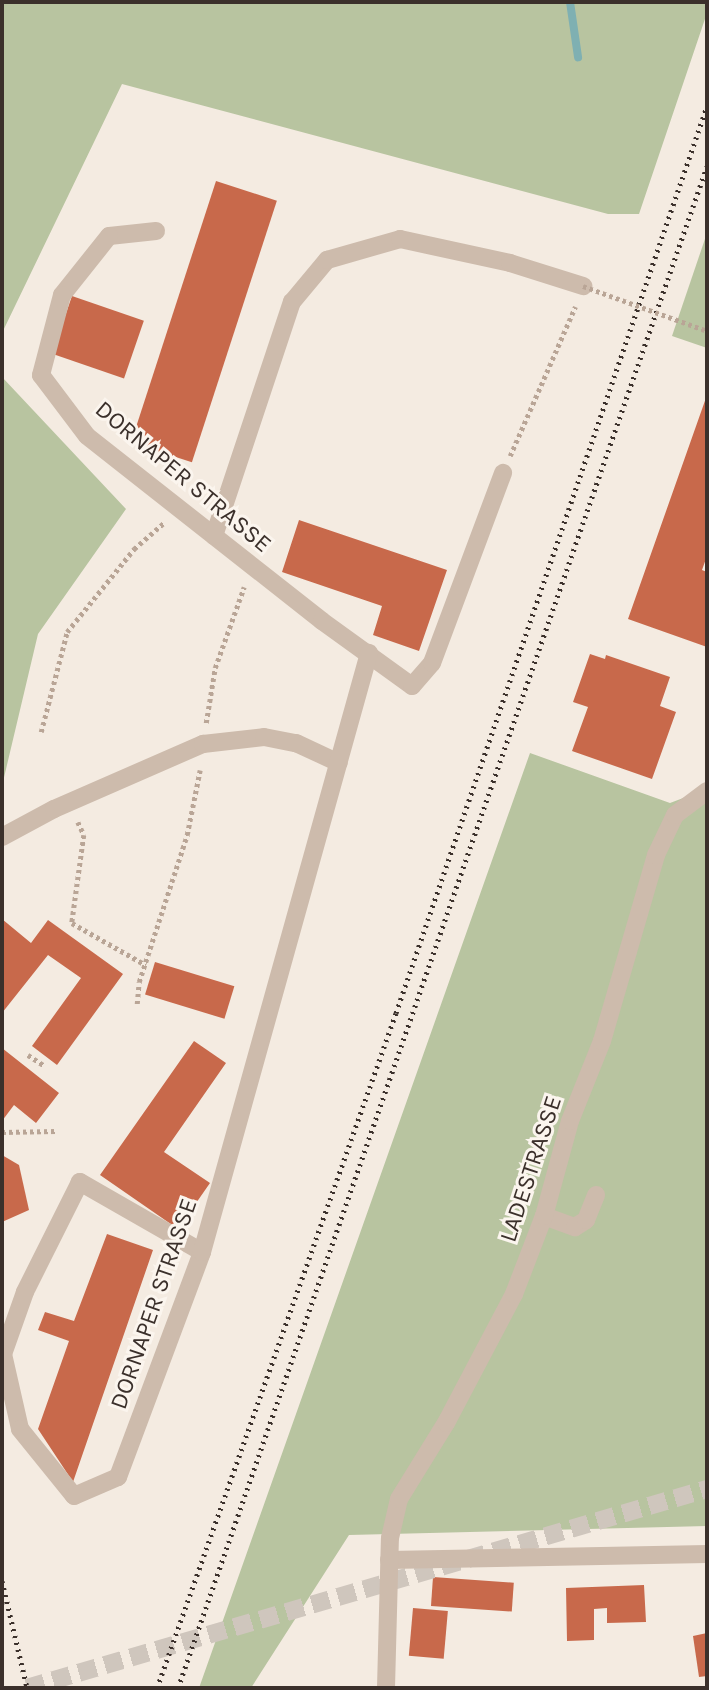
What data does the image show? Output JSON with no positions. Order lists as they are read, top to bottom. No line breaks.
{"streets":{"street":["DORNAPER STRASSE","LADESTRASSE"]}}
